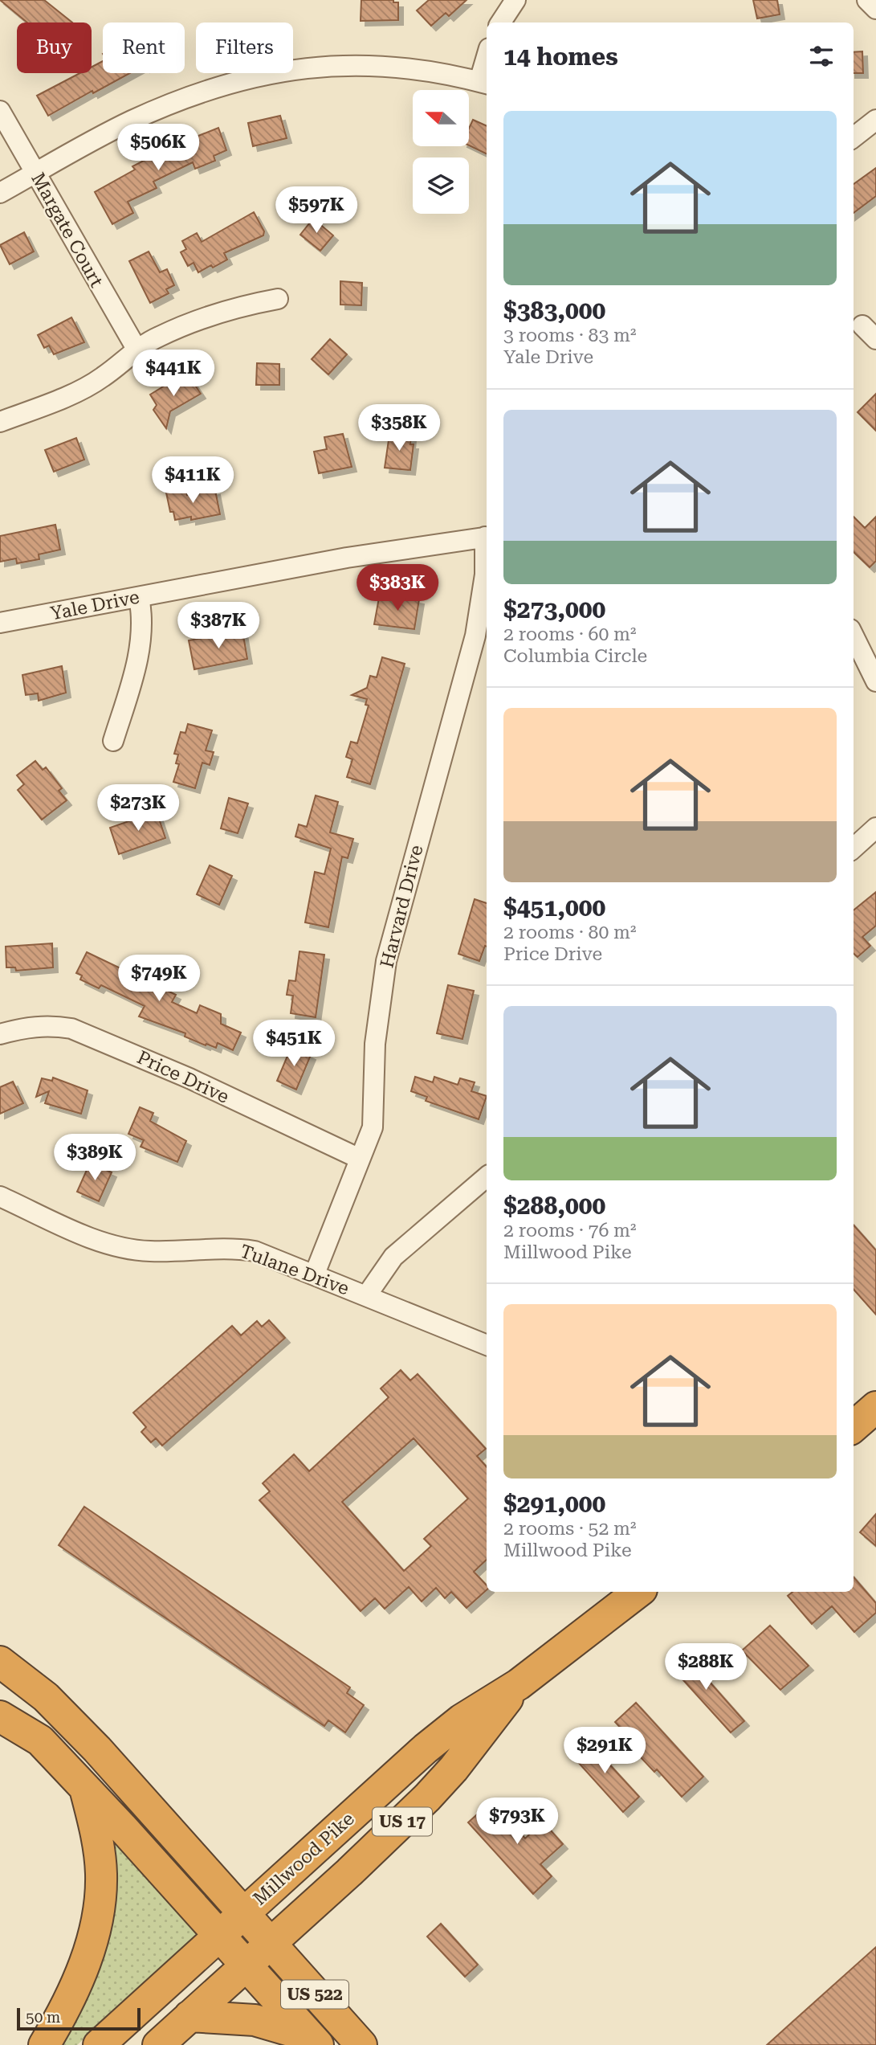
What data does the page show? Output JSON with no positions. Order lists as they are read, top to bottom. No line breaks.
{"streets":{"highway":["US 17","Millwood Pike","US 522"],"street":["Margate Court","Yale Drive","Harvard Drive","Price Drive","Tulane Drive"]},"crossings":[["Yale Drive","Harvard Drive"],["Harvard Drive","Price Drive"],["Harvard Drive","Tulane Drive"],["Millwood Pike","US 522"]],"scale_bar":"50 m","north":"left","page":{"chip":["Buy","Rent","Filters"],"heading":"14 homes","list":[{"name":"$383,000","note":"3 rooms · 83 m² · Yale Drive"},{"name":"$273,000","note":"2 rooms · 60 m² · Columbia Circle"},{"name":"$451,000","note":"2 rooms · 80 m² · Price Drive"},{"name":"$288,000","note":"2 rooms · 76 m² · Millwood Pike"},{"name":"$291,000","note":"2 rooms · 52 m² · Millwood Pike"}],"price":["$506K","$597K","$441K","$358K","$411K","$383K","$387K","$273K","$749K","$451K","$389K","$288K","$291K","$793K"],"scale":"50 m"}}
